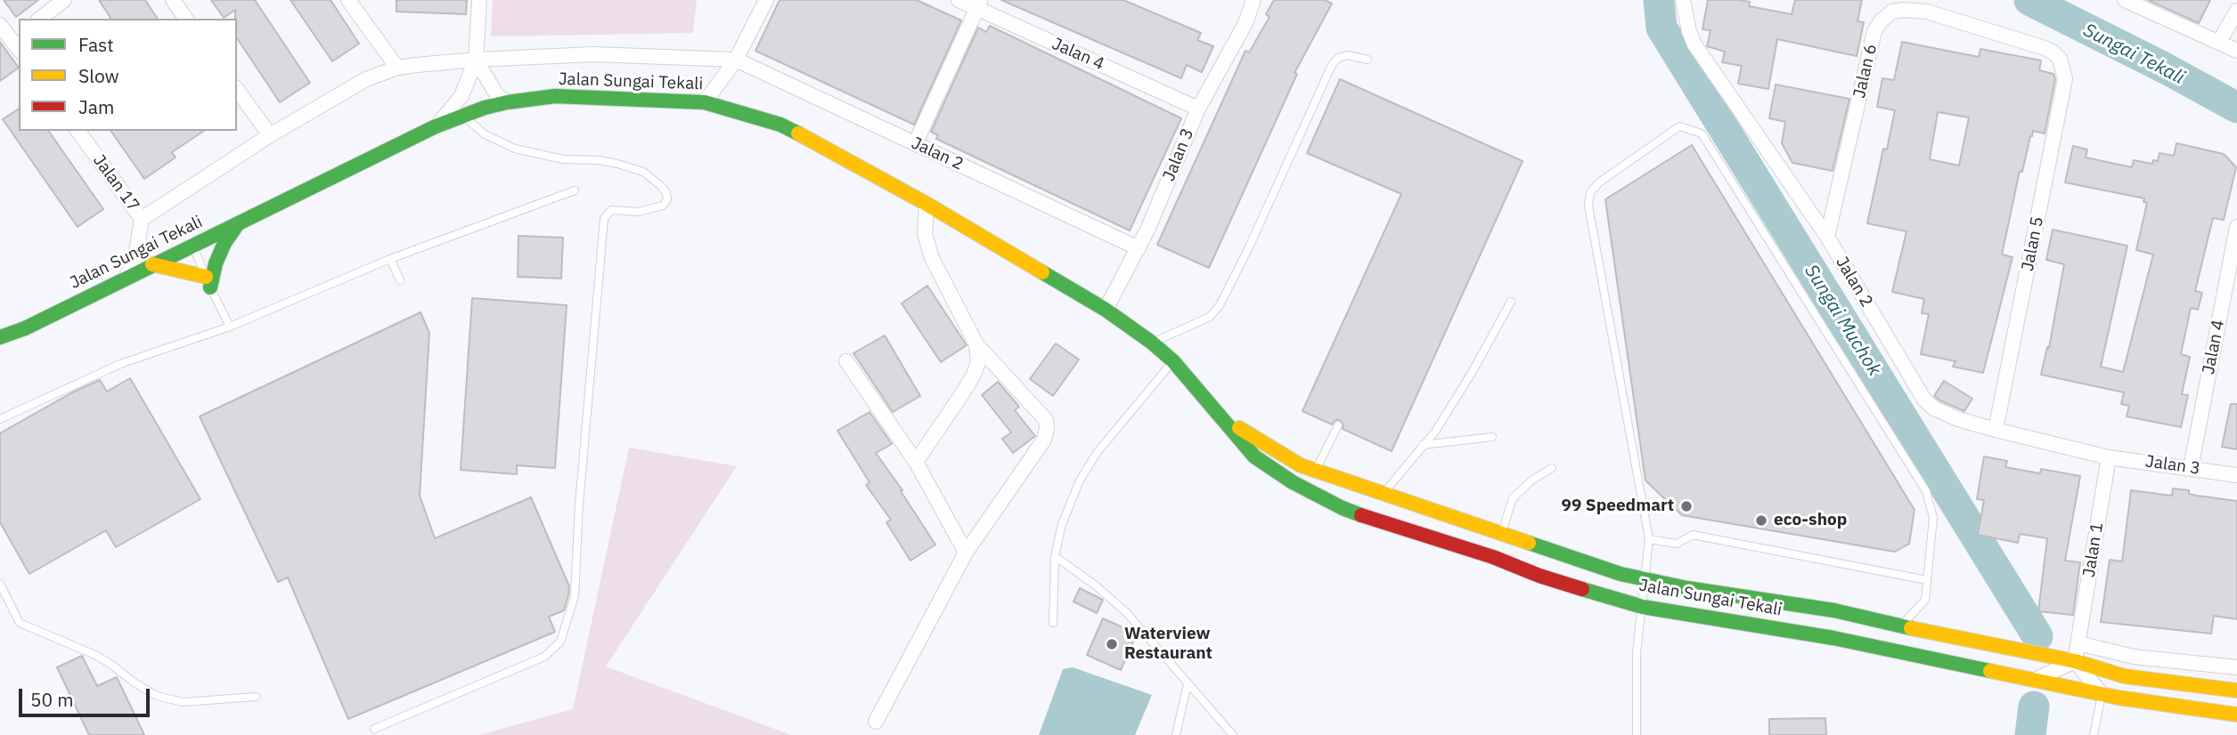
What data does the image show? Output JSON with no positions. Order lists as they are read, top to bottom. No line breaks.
{"streets":{"street":["Jalan 4","Jalan 6","Jalan Sungai Tekali","Jalan 2","Jalan 3","Jalan 17","Jalan 5","Jalan 1"]},"crossings":[["Jalan 4","Jalan 3"],["Jalan 6","Jalan 2"],["Jalan 6","Jalan 5"],["Jalan Sungai Tekali","Jalan 3"],["Jalan Sungai Tekali","Jalan 17"],["Jalan Sungai Tekali","Jalan 1"],["Jalan 2","Jalan 3"],["Jalan 2","Jalan 5"],["Jalan 2","Jalan 1"],["Jalan 3","Jalan 1"]],"water":["Sungai Tekali","Sungai Muchok"],"places":["99 Speedmart","eco-shop","Waterview Restaurant"],"legend":["Fast","Slow","Jam"],"scale_bar":"50 m"}
